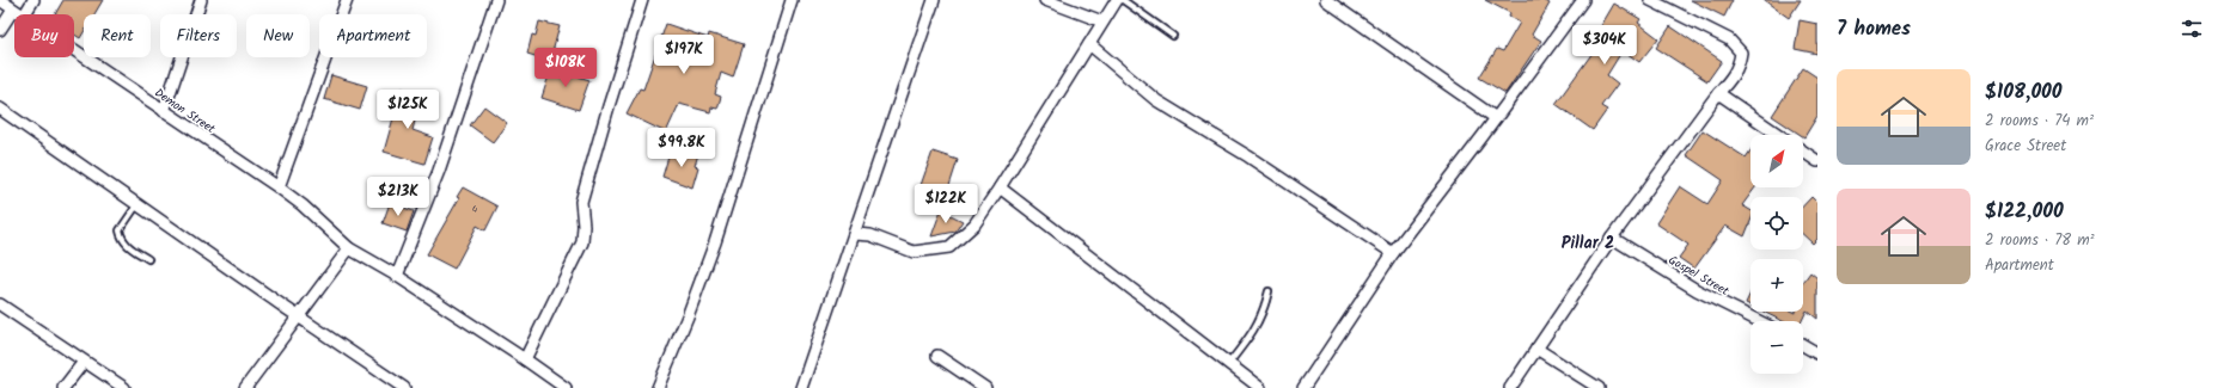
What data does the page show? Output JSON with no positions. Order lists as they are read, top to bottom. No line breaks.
{"streets":{"street":["Demon Street","Gospel Street"]},"districts":["Pillar 2"],"house_numbers":["4"],"north":"top right","page":{"heading":"7 homes","chip":["Buy","Rent","Filters","New","Apartment"],"price":["$304K","$197K","$108K","$125K","$99.8K","$213K","$122K"],"list":[{"name":"$108,000","note":"2 rooms · 74 m² · Grace Street"},{"name":"$122,000","note":"2 rooms · 78 m² · Apartment"}],"map_buttons":["+","−"]}}
